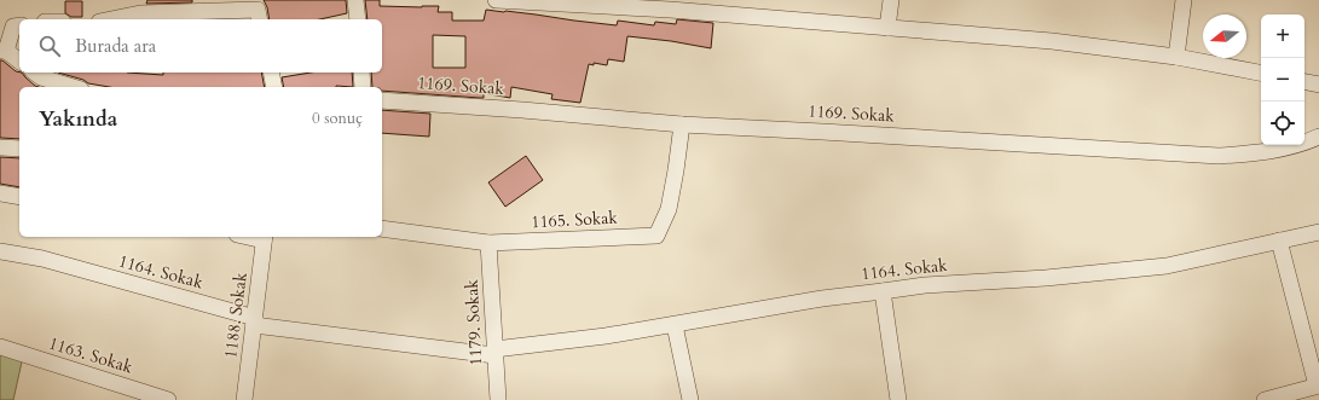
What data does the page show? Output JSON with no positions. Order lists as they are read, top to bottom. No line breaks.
{"streets":{"street":["1169. Sokak","1165. Sokak","1164. Sokak","1188. Sokak","1179. Sokak","1163. Sokak"]},"crossings":[["1169. Sokak","1165. Sokak"],["1165. Sokak","1179. Sokak"],["1164. Sokak","1188. Sokak"],["1164. Sokak","1179. Sokak"]],"north":"left","page":{"map_buttons":["+","−"],"search":"Burada ara","heading":["Yakında","0 sonuç"]}}
